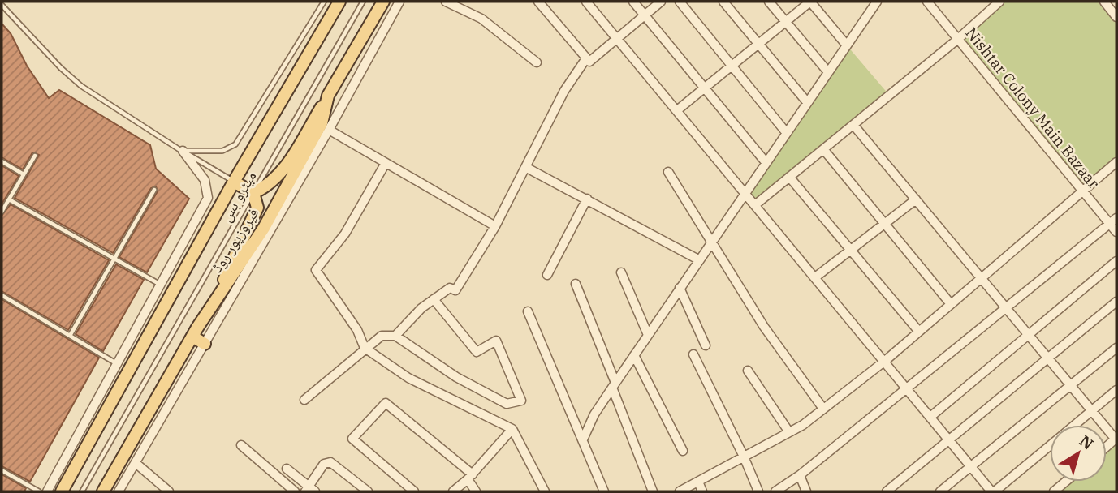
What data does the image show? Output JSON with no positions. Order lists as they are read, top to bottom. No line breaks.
{"streets":{"main road":["فیروزپور روڈ"],"street":["Nishtar Colony Main Bazaar"],"lane":["میٹرو بس"]},"north":"top right"}
